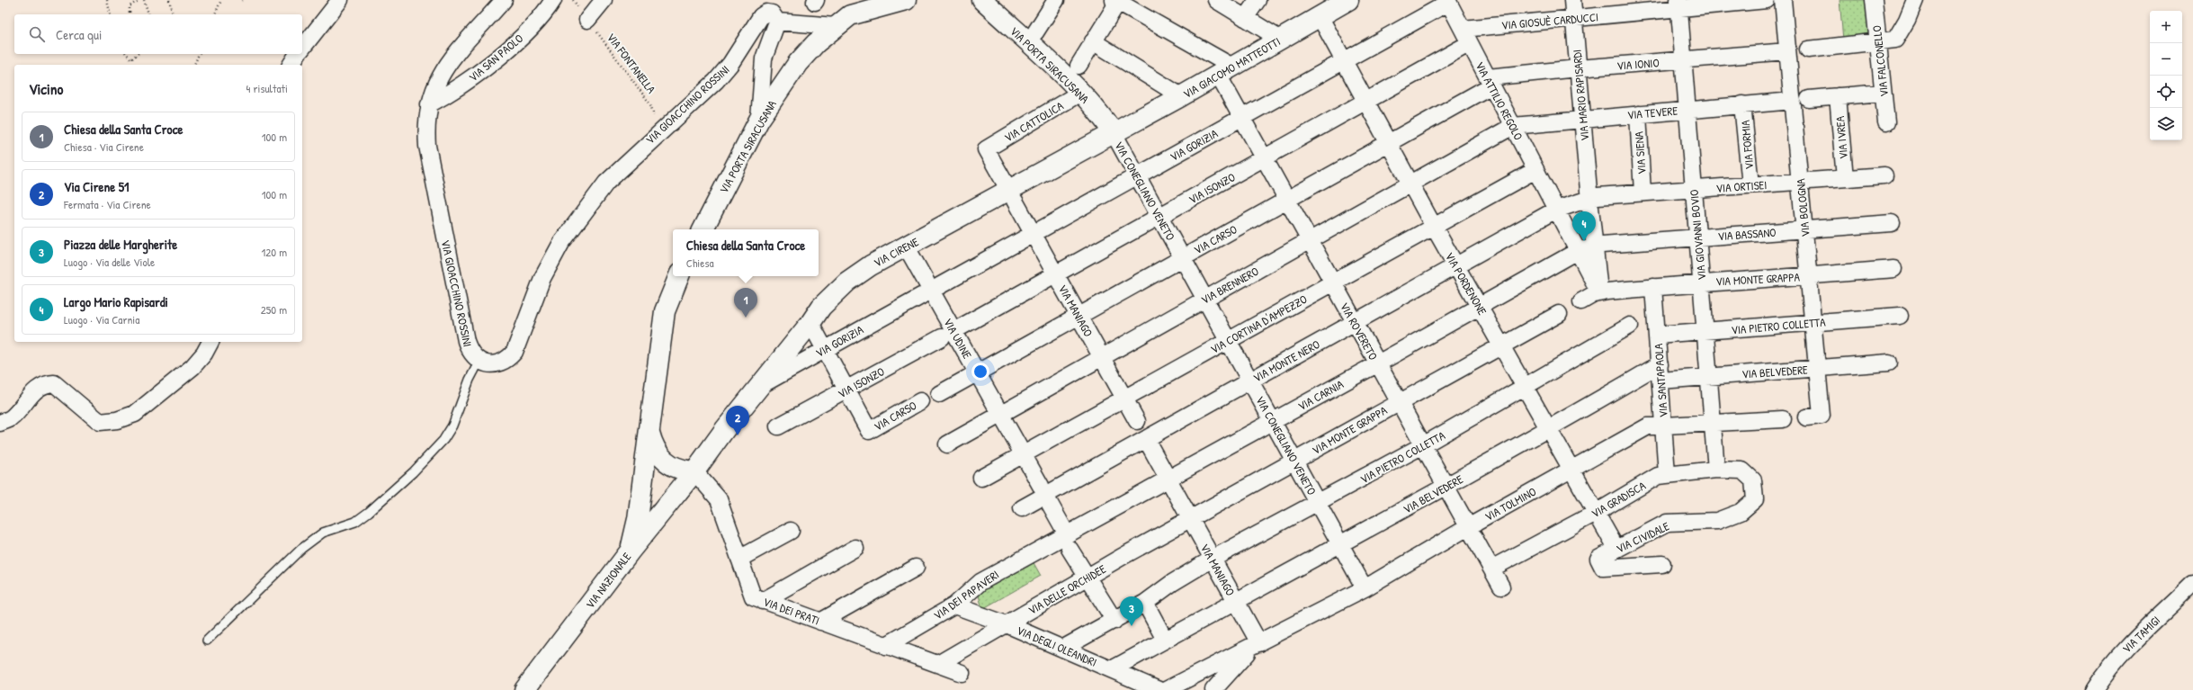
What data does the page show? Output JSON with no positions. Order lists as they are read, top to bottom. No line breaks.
{"streets":{"main road":["VIA PORTA SIRACUSANA","VIA GIACOMO MATTEOTTI","VIA CIRENE","VIA NAZIONALE"],"street":["VIA GIOSUÈ CARDUCCI","VIA SAN PAOLO","VIA FALCONELLO","VIA IONIO","VIA MARIO RAPISARDI","VIA ATTILIO REGOLO","VIA GIOACCHINO ROSSINI","VIA TEVERE","VIA CATTOLICA","VIA IVREA","VIA GORIZIA","VIA FORMIA","VIA SIENA","VIA ORTISEI","VIA ISONZO","VIA CONEGLIANO VENETO","VIA BOLOGNA","VIA BASSANO","VIA GIOVANNI BOVIO","VIA CARSO","VIA MONTE GRAPPA","VIA PORDENONE","VIA BRENNERO","VIA MANIAGO","VIA CORTINA D'AMPEZZO","VIA PIETRO COLLETTA","VIA ROVERETO","VIA UDINE","VIA MONTE NERO","VIA BELVEDERE","VIA SANTAPAOLA","VIA CARNIA","VIA GRADISCA","VIA TOLMINO","VIA CIVIDALE","VIA DELLE ORCHIDEE","VIA DEI PAPAVERI","VIA DEI PRATI","VIA TAMIGI","VIA DEGLI OLEANDRI"],"path":["VIA FONTANELLA"]},"crossings":[["VIA GIOSUÈ CARDUCCI","VIA MARIO RAPISARDI"],["VIA GIOSUÈ CARDUCCI","VIA ATTILIO REGOLO"],["VIA GIOSUÈ CARDUCCI","VIA GIOVANNI BOVIO"],["VIA SAN PAOLO","VIA GIOACCHINO ROSSINI"],["VIA IONIO","VIA MARIO RAPISARDI"],["VIA IONIO","VIA ATTILIO REGOLO"],["VIA IONIO","VIA BOLOGNA"],["VIA IONIO","VIA GIOVANNI BOVIO"],["VIA IONIO","VIA CARSO"],["VIA PORTA SIRACUSANA","VIA GIACOMO MATTEOTTI"],["VIA PORTA SIRACUSANA","VIA CATTOLICA"],["VIA PORTA SIRACUSANA","VIA CONEGLIANO VENETO"],["VIA PORTA SIRACUSANA","VIA CIRENE"],["VIA GIACOMO MATTEOTTI","VIA CONEGLIANO VENETO"],["VIA GIACOMO MATTEOTTI","VIA CIRENE"],["VIA GIACOMO MATTEOTTI","VIA PORDENONE"],["VIA GIACOMO MATTEOTTI","VIA ROVERETO"],["VIA MARIO RAPISARDI","VIA ATTILIO REGOLO"],["VIA MARIO RAPISARDI","VIA TEVERE"],["VIA MARIO RAPISARDI","VIA ORTISEI"],["VIA MARIO RAPISARDI","VIA BASSANO"],["VIA MARIO RAPISARDI","VIA MONTE GRAPPA"],["VIA ATTILIO REGOLO","VIA TEVERE"],["VIA ATTILIO REGOLO","VIA GORIZIA"],["VIA ATTILIO REGOLO","VIA ORTISEI"],["VIA ATTILIO REGOLO","VIA ISONZO"],["VIA ATTILIO REGOLO","VIA BASSANO"],["VIA ATTILIO REGOLO","VIA CARSO"],["VIA ATTILIO REGOLO","VIA MONTE GRAPPA"],["VIA ATTILIO REGOLO","VIA BRENNERO"],["VIA ATTILIO REGOLO","VIA CORTINA D'AMPEZZO"],["VIA ATTILIO REGOLO","VIA MONTE NERO"],["VIA ATTILIO REGOLO","VIA CARNIA"],["VIA TEVERE","VIA FORMIA"],["VIA TEVERE","VIA SIENA"],["VIA TEVERE","VIA BOLOGNA"],["VIA TEVERE","VIA GIOVANNI BOVIO"],["VIA TEVERE","VIA BRENNERO"],["VIA CATTOLICA","VIA MANIAGO"],["VIA IVREA","VIA ORTISEI"],["VIA GORIZIA","VIA CONEGLIANO VENETO"],["VIA GORIZIA","VIA CIRENE"],["VIA GORIZIA","VIA PORDENONE"],["VIA GORIZIA","VIA MANIAGO"],["VIA GORIZIA","VIA ROVERETO"],["VIA FORMIA","VIA ORTISEI"],["VIA SIENA","VIA ORTISEI"],["VIA ORTISEI","VIA BOLOGNA"],["VIA ORTISEI","VIA GIOVANNI BOVIO"],["VIA ORTISEI","VIA MONTE NERO"],["VIA ISONZO","VIA CONEGLIANO VENETO"],["VIA ISONZO","VIA CARSO"],["VIA ISONZO","VIA PORDENONE"],["VIA ISONZO","VIA MANIAGO"],["VIA ISONZO","VIA ROVERETO"],["VIA ISONZO","VIA UDINE"],["VIA CONEGLIANO VENETO","VIA CARSO"],["VIA CONEGLIANO VENETO","VIA CIRENE"],["VIA CONEGLIANO VENETO","VIA MONTE GRAPPA"],["VIA CONEGLIANO VENETO","VIA BRENNERO"],["VIA CONEGLIANO VENETO","VIA CORTINA D'AMPEZZO"],["VIA CONEGLIANO VENETO","VIA PIETRO COLLETTA"],["VIA CONEGLIANO VENETO","VIA MONTE NERO"],["VIA CONEGLIANO VENETO","VIA BELVEDERE"],["VIA CONEGLIANO VENETO","VIA CARNIA"],["VIA CONEGLIANO VENETO","VIA TOLMINO"],["VIA BOLOGNA","VIA BASSANO"],["VIA BOLOGNA","VIA MONTE GRAPPA"],["VIA BOLOGNA","VIA PIETRO COLLETTA"],["VIA BOLOGNA","VIA BELVEDERE"],["VIA BASSANO","VIA GIOVANNI BOVIO"],["VIA BASSANO","VIA CARNIA"],["VIA GIOVANNI BOVIO","VIA MONTE GRAPPA"],["VIA GIOVANNI BOVIO","VIA PIETRO COLLETTA"],["VIA GIOVANNI BOVIO","VIA BELVEDERE"],["VIA GIOVANNI BOVIO","VIA GRADISCA"],["VIA GIOVANNI BOVIO","VIA TOLMINO"],["VIA CARSO","VIA PORDENONE"],["VIA CARSO","VIA MANIAGO"],["VIA CARSO","VIA ROVERETO"],["VIA CARSO","VIA UDINE"],["VIA CIRENE","VIA MANIAGO"],["VIA CIRENE","VIA UDINE"],["VIA CIRENE","VIA NAZIONALE"],["VIA MONTE GRAPPA","VIA PORDENONE"],["VIA MONTE GRAPPA","VIA MANIAGO"],["VIA MONTE GRAPPA","VIA ROVERETO"],["VIA MONTE GRAPPA","VIA SANTAPAOLA"],["VIA MONTE GRAPPA","VIA DELLE ORCHIDEE"],["VIA PORDENONE","VIA BRENNERO"],["VIA PORDENONE","VIA CORTINA D'AMPEZZO"],["VIA PORDENONE","VIA PIETRO COLLETTA"],["VIA PORDENONE","VIA MONTE NERO"],["VIA PORDENONE","VIA BELVEDERE"],["VIA PORDENONE","VIA CARNIA"],["VIA PORDENONE","VIA GRADISCA"],["VIA PORDENONE","VIA TOLMINO"],["VIA PORDENONE","VIA CIVIDALE"],["VIA BRENNERO","VIA MANIAGO"],["VIA BRENNERO","VIA ROVERETO"],["VIA BRENNERO","VIA UDINE"],["VIA MANIAGO","VIA CORTINA D'AMPEZZO"],["VIA MANIAGO","VIA PIETRO COLLETTA"],["VIA MANIAGO","VIA MONTE NERO"],["VIA MANIAGO","VIA BELVEDERE"],["VIA MANIAGO","VIA CARNIA"],["VIA MANIAGO","VIA TOLMINO"],["VIA CORTINA D'AMPEZZO","VIA ROVERETO"],["VIA CORTINA D'AMPEZZO","VIA UDINE"],["VIA PIETRO COLLETTA","VIA ROVERETO"],["VIA PIETRO COLLETTA","VIA UDINE"],["VIA PIETRO COLLETTA","VIA SANTAPAOLA"],["VIA PIETRO COLLETTA","VIA DEGLI OLEANDRI"],["VIA ROVERETO","VIA MONTE NERO"],["VIA ROVERETO","VIA BELVEDERE"],["VIA ROVERETO","VIA CARNIA"],["VIA ROVERETO","VIA GRADISCA"],["VIA ROVERETO","VIA TOLMINO"],["VIA UDINE","VIA MONTE NERO"],["VIA UDINE","VIA CARNIA"],["VIA UDINE","VIA DELLE ORCHIDEE"],["VIA UDINE","VIA DEI PAPAVERI"],["VIA BELVEDERE","VIA SANTAPAOLA"],["VIA BELVEDERE","VIA DEGLI OLEANDRI"],["VIA SANTAPAOLA","VIA GRADISCA"],["VIA SANTAPAOLA","VIA TOLMINO"],["VIA CARNIA","VIA DEI PAPAVERI"],["VIA GRADISCA","VIA CIVIDALE"],["VIA NAZIONALE","VIA DEI PRATI"],["VIA DELLE ORCHIDEE","VIA DEI PRATI"],["VIA DELLE ORCHIDEE","VIA DEGLI OLEANDRI"],["VIA DEI PAPAVERI","VIA DEI PRATI"],["VIA DEI PAPAVERI","VIA DEGLI OLEANDRI"]],"page":{"map_buttons":["+","−"],"search":"Cerca qui","heading":["Vicino","4 risultati"],"list":[{"mark":"1","name":"Chiesa della Santa Croce","note":"Chiesa · Via Cirene","value":"100 m"},{"mark":"2","name":"Via Cirene 51","note":"Fermata · Via Cirene","value":"100 m"},{"mark":"3","name":"Piazza delle Margherite","note":"Luogo · Via delle Viole","value":"120 m"},{"mark":"4","name":"Largo Mario Rapisardi","note":"Luogo · Via Carnia","value":"250 m"}],"pins":["4","1","2","3"],"popup":["Chiesa della Santa Croce","Chiesa"]}}
